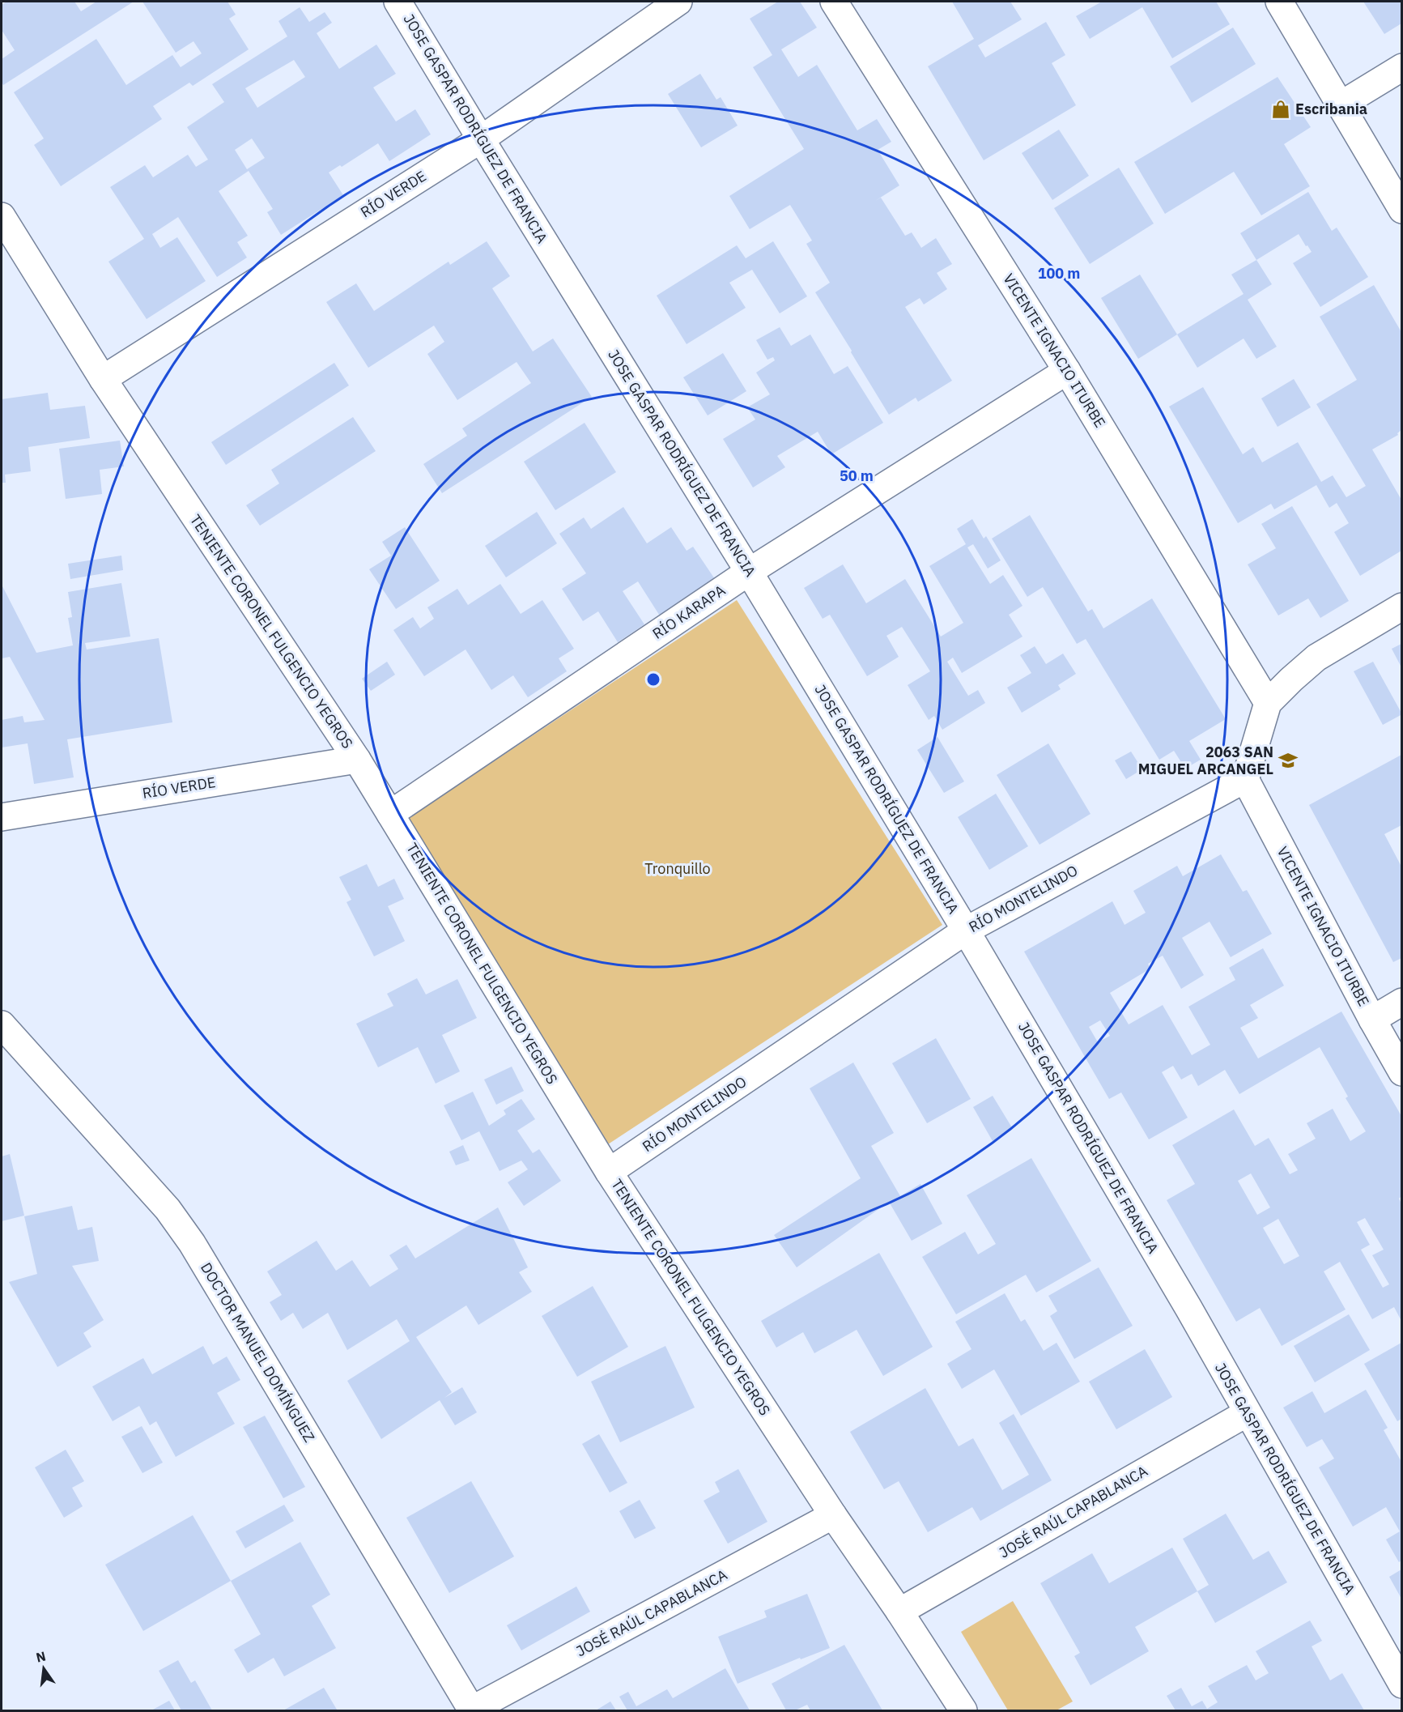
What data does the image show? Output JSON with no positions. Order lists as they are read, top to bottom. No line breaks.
{"streets":{"street":["JOSE GASPAR RODRÍGUEZ DE FRANCIA","RÍO VERDE","VICENTE IGNACIO ITURBE","RÍO KARAPA","TENIENTE CORONEL FULGENCIO YEGROS","RÍO MONTELINDO","DOCTOR MANUEL DOMÍNGUEZ","JOSÉ RAÚL CAPABLANCA"]},"crossings":[["JOSE GASPAR RODRÍGUEZ DE FRANCIA","RÍO VERDE"],["JOSE GASPAR RODRÍGUEZ DE FRANCIA","RÍO KARAPA"],["JOSE GASPAR RODRÍGUEZ DE FRANCIA","RÍO MONTELINDO"],["JOSE GASPAR RODRÍGUEZ DE FRANCIA","JOSÉ RAÚL CAPABLANCA"],["RÍO VERDE","TENIENTE CORONEL FULGENCIO YEGROS"],["VICENTE IGNACIO ITURBE","RÍO KARAPA"],["VICENTE IGNACIO ITURBE","RÍO MONTELINDO"],["RÍO KARAPA","TENIENTE CORONEL FULGENCIO YEGROS"],["TENIENTE CORONEL FULGENCIO YEGROS","RÍO MONTELINDO"],["TENIENTE CORONEL FULGENCIO YEGROS","JOSÉ RAÚL CAPABLANCA"],["DOCTOR MANUEL DOMÍNGUEZ","JOSÉ RAÚL CAPABLANCA"]],"parks":["Tronquillo"],"places":{"shop":["Escribania"],"school or university":["2063 SAN MIGUEL ARCANGEL"]},"north":"top","rings":["100 m","50 m"]}
